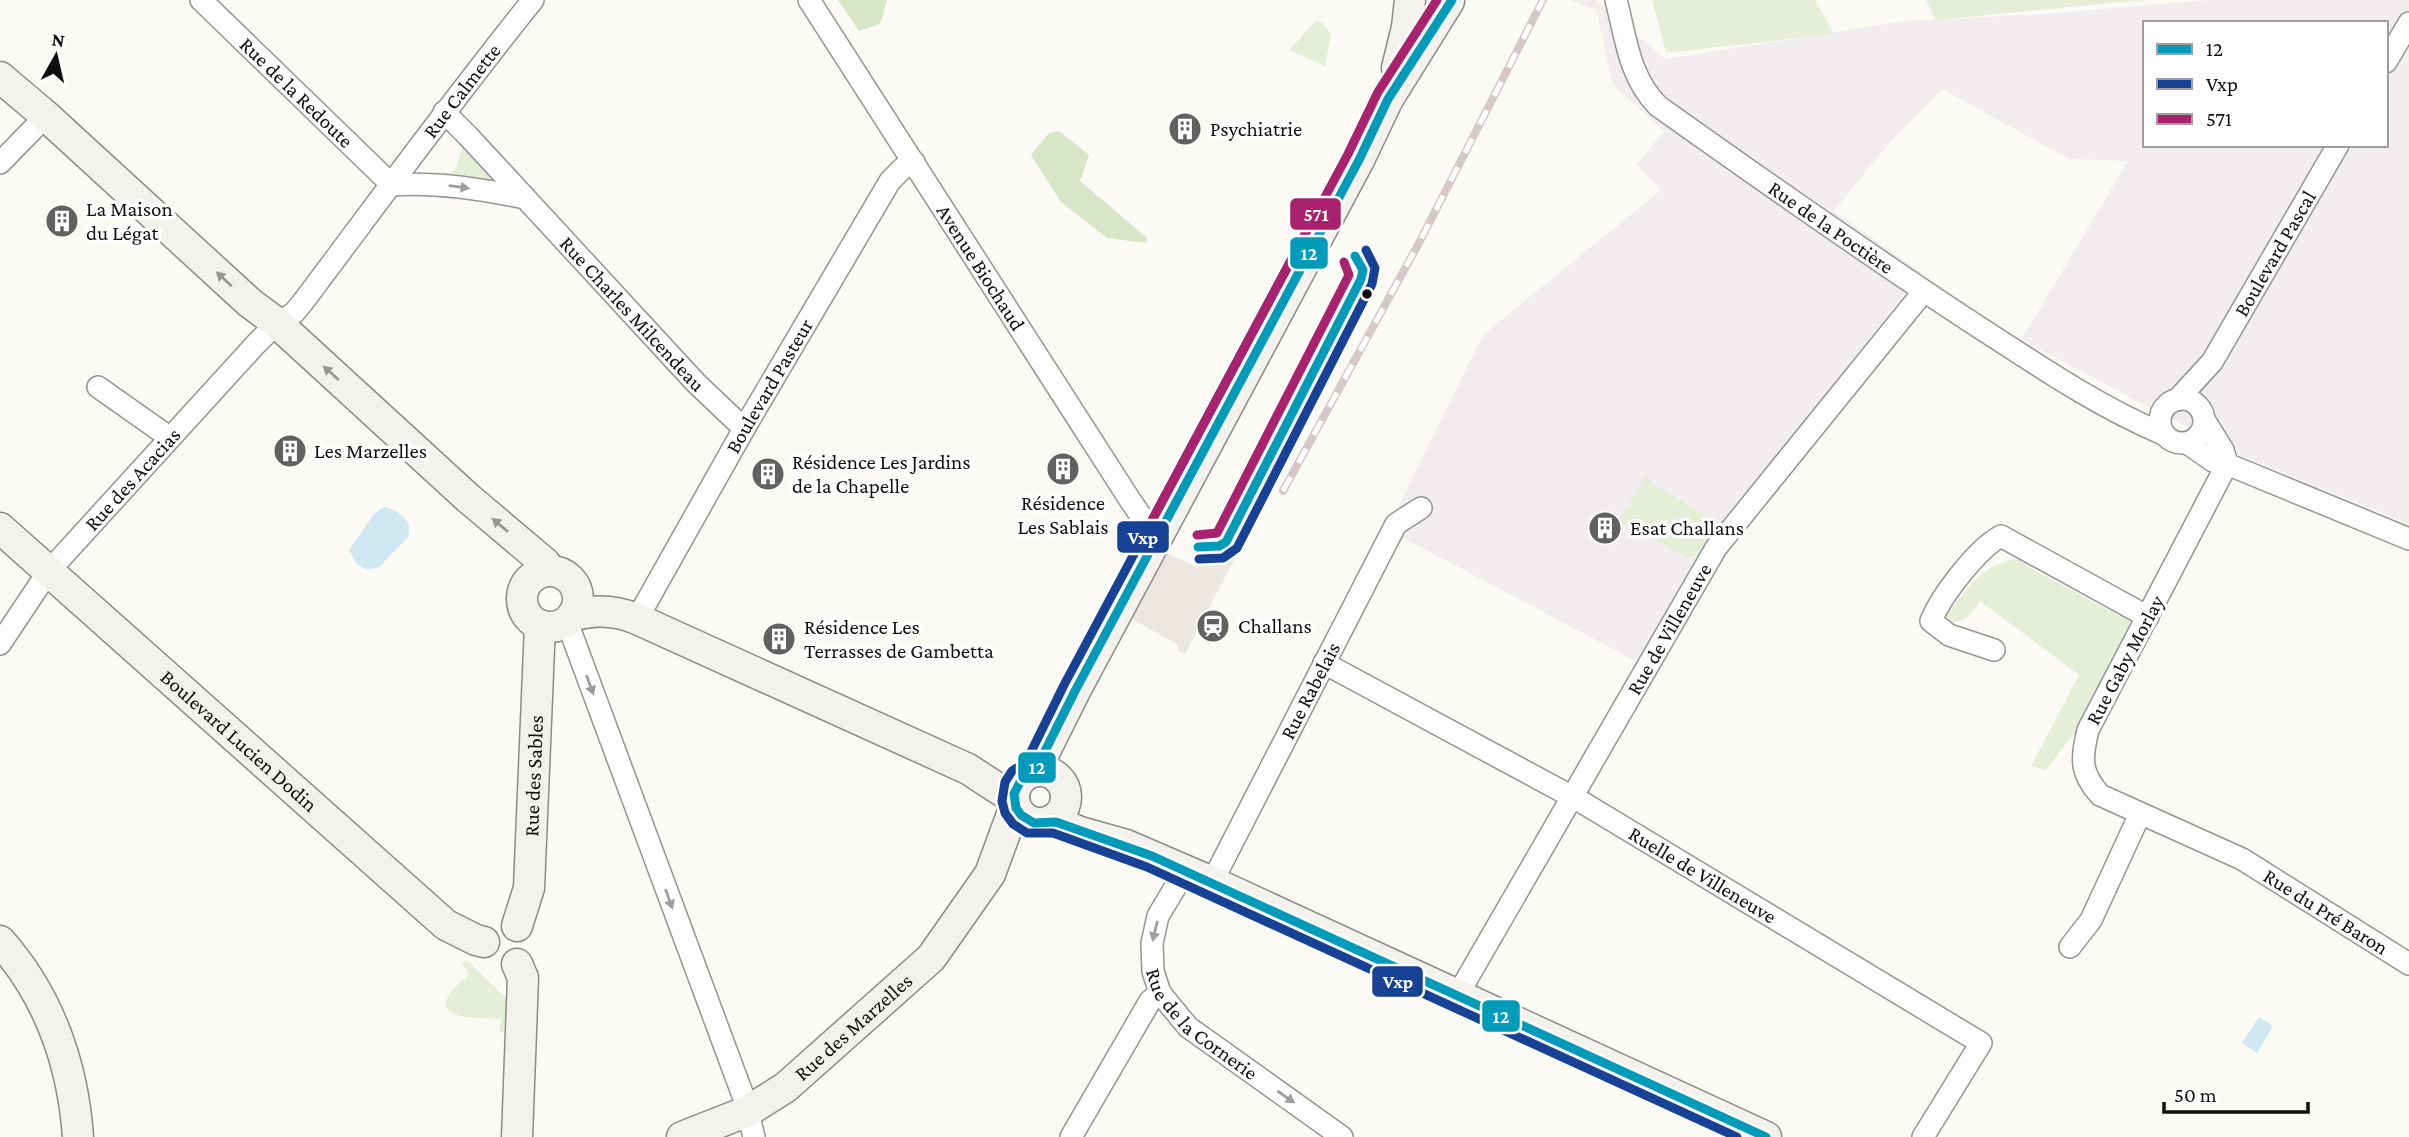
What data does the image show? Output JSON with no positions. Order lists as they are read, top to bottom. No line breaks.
{"streets":{"main road":["Boulevard Lucien Dodin","Rue des Sables","Rue des Marzelles"],"street":["Rue Calmette","Rue de la Redoute","Rue de la Poctière","Boulevard Pascal","Avenue Biochaud","Rue Charles Milcendeau","Boulevard Pasteur","Rue des Acacias","Rue de Villeneuve","Rue Gaby Morlay","Rue Rabelais","Ruelle de Villeneuve","Rue du Pré Baron","Rue de la Cornerie"]},"crossings":[["Rue Calmette","Rue de la Redoute"],["Rue Calmette","Rue Charles Milcendeau"],["Rue de la Poctière","Boulevard Pascal"],["Rue de la Poctière","Rue de Villeneuve"],["Rue de la Poctière","Rue Gaby Morlay"],["Avenue Biochaud","Boulevard Pasteur"],["Rue Charles Milcendeau","Boulevard Pasteur"],["Rue des Acacias","Boulevard Lucien Dodin"],["Rue de Villeneuve","Ruelle de Villeneuve"],["Rue Gaby Morlay","Rue du Pré Baron"],["Rue Rabelais","Ruelle de Villeneuve"],["Boulevard Lucien Dodin","Rue des Sables"]],"one_way":["Rue de la Cornerie"],"places":{"building":["Psychiatrie","La Maison du Légat","Les Marzelles","Résidence Les Sablais","Résidence Les Jardins de la Chapelle","Esat Challans","Résidence Les Terrasses de Gambetta"],"station":["Challans"]},"lines":["transit line 12","transit line 571","transit line Vxp"],"legend":["12","Vxp","571"],"scale_bar":"50 m","north":"top"}
